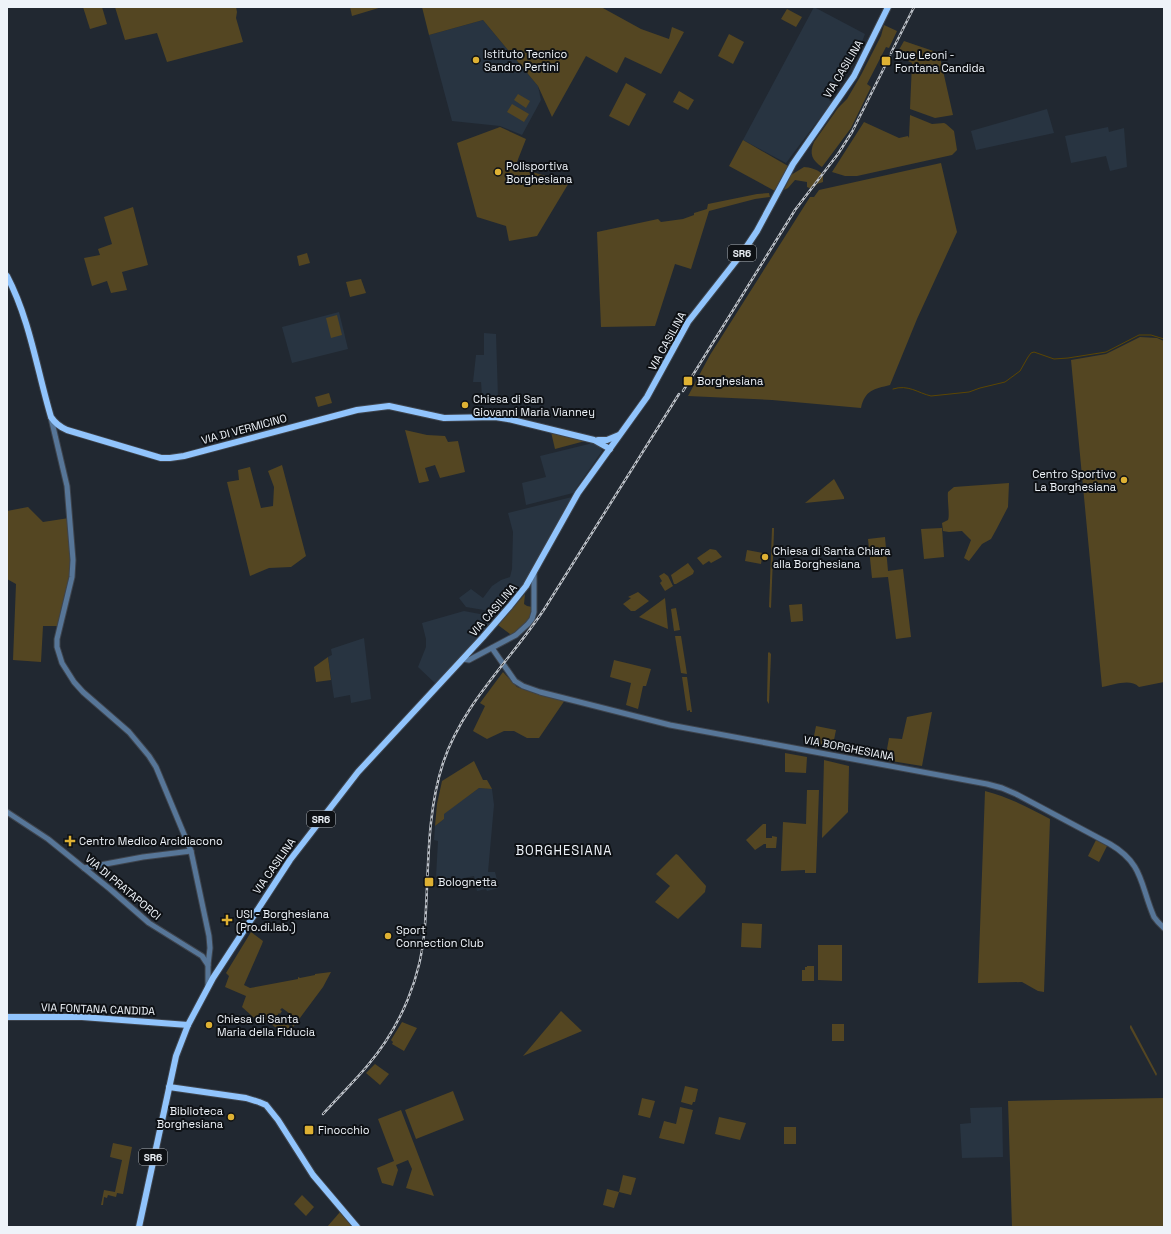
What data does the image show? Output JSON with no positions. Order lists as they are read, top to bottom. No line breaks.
{"streets":{"main road":["VIA CASILINA","SR6","VIA DI VERMICINO","VIA FONTANA CANDIDA"],"street":["VIA BORGHESIANA","VIA DI PRATAPORCI"]},"crossings":[["VIA CASILINA","VIA DI VERMICINO"],["VIA CASILINA","VIA FONTANA CANDIDA"]],"districts":["BORGHESIANA"],"places":{"other":["Istituto Tecnico Sandro Pertini","Polisportiva Borghesiana","Chiesa di San Giovanni Maria Vianney","Centro Sportivo La Borghesiana","Chiesa di Santa Chiara alla Borghesiana","Sport Connection Club","Chiesa di Santa Maria della Fiducia","Biblioteca Borghesiana"],"transit":["Due Leoni - Fontana Candida","Borghesiana","Bolognetta","Finocchio"],"health":["Centro Medico Arcidiacono","USI - Borghesiana (Pro.di.lab.)"]}}
